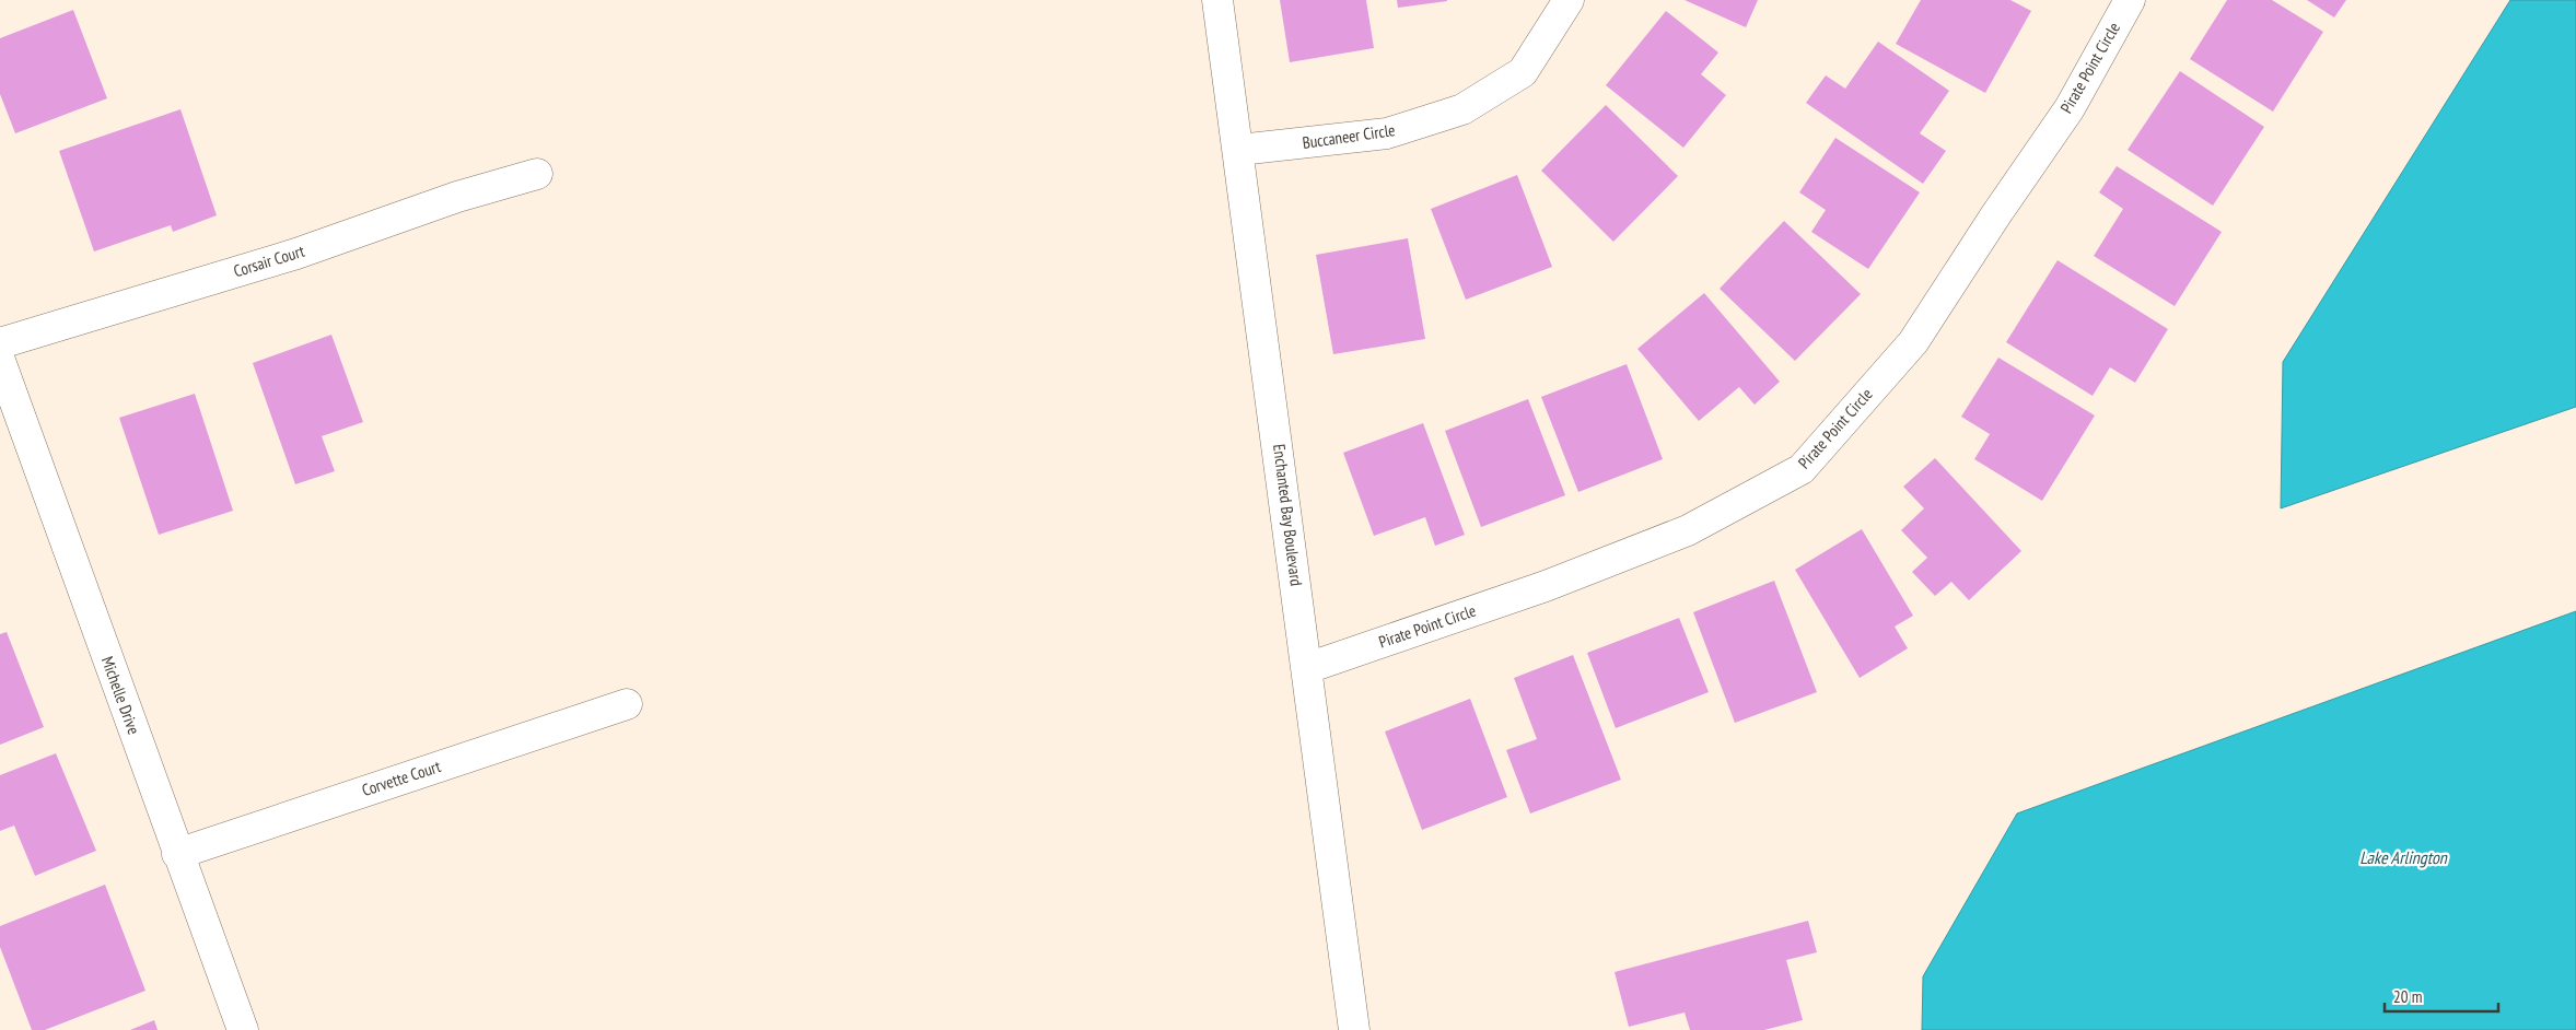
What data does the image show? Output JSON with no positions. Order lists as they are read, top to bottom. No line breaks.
{"streets":{"street":["Pirate Point Circle","Buccaneer Circle","Corsair Court","Enchanted Bay Boulevard","Michelle Drive","Corvette Court"]},"crossings":[["Pirate Point Circle","Enchanted Bay Boulevard"],["Buccaneer Circle","Enchanted Bay Boulevard"],["Michelle Drive","Corvette Court"]],"water":["Lake Arlington"],"scale_bar":"20 m"}
